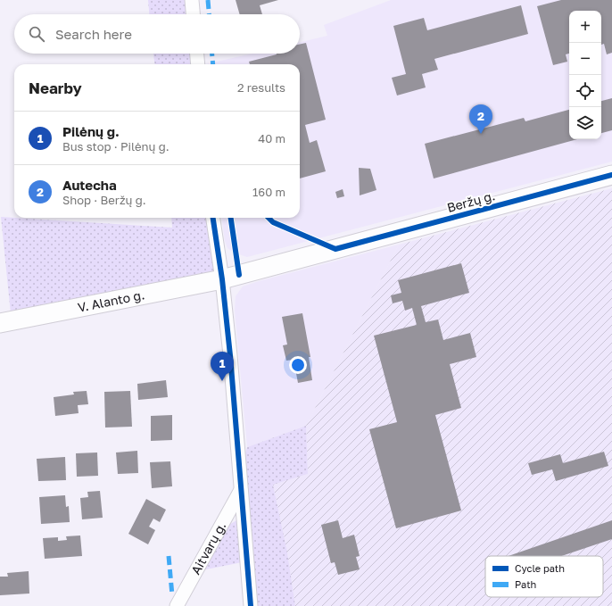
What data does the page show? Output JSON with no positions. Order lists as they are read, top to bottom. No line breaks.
{"streets":{"main road":["Beržų g.","V. Alanto g."],"street":["Aitvarų g."]},"crossings":[["Beržų g.","V. Alanto g."]],"legend":["Cycle path","Path"],"page":{"map_buttons":["+","−"],"search":"Search here","heading":["Nearby","2 results"],"pins":["2","1"],"list":[{"mark":"1","name":"Pilėnų g.","note":"Bus stop · Pilėnų g.","value":"40 m"},{"mark":"2","name":"Autecha","note":"Shop · Beržų g.","value":"160 m"}]}}
